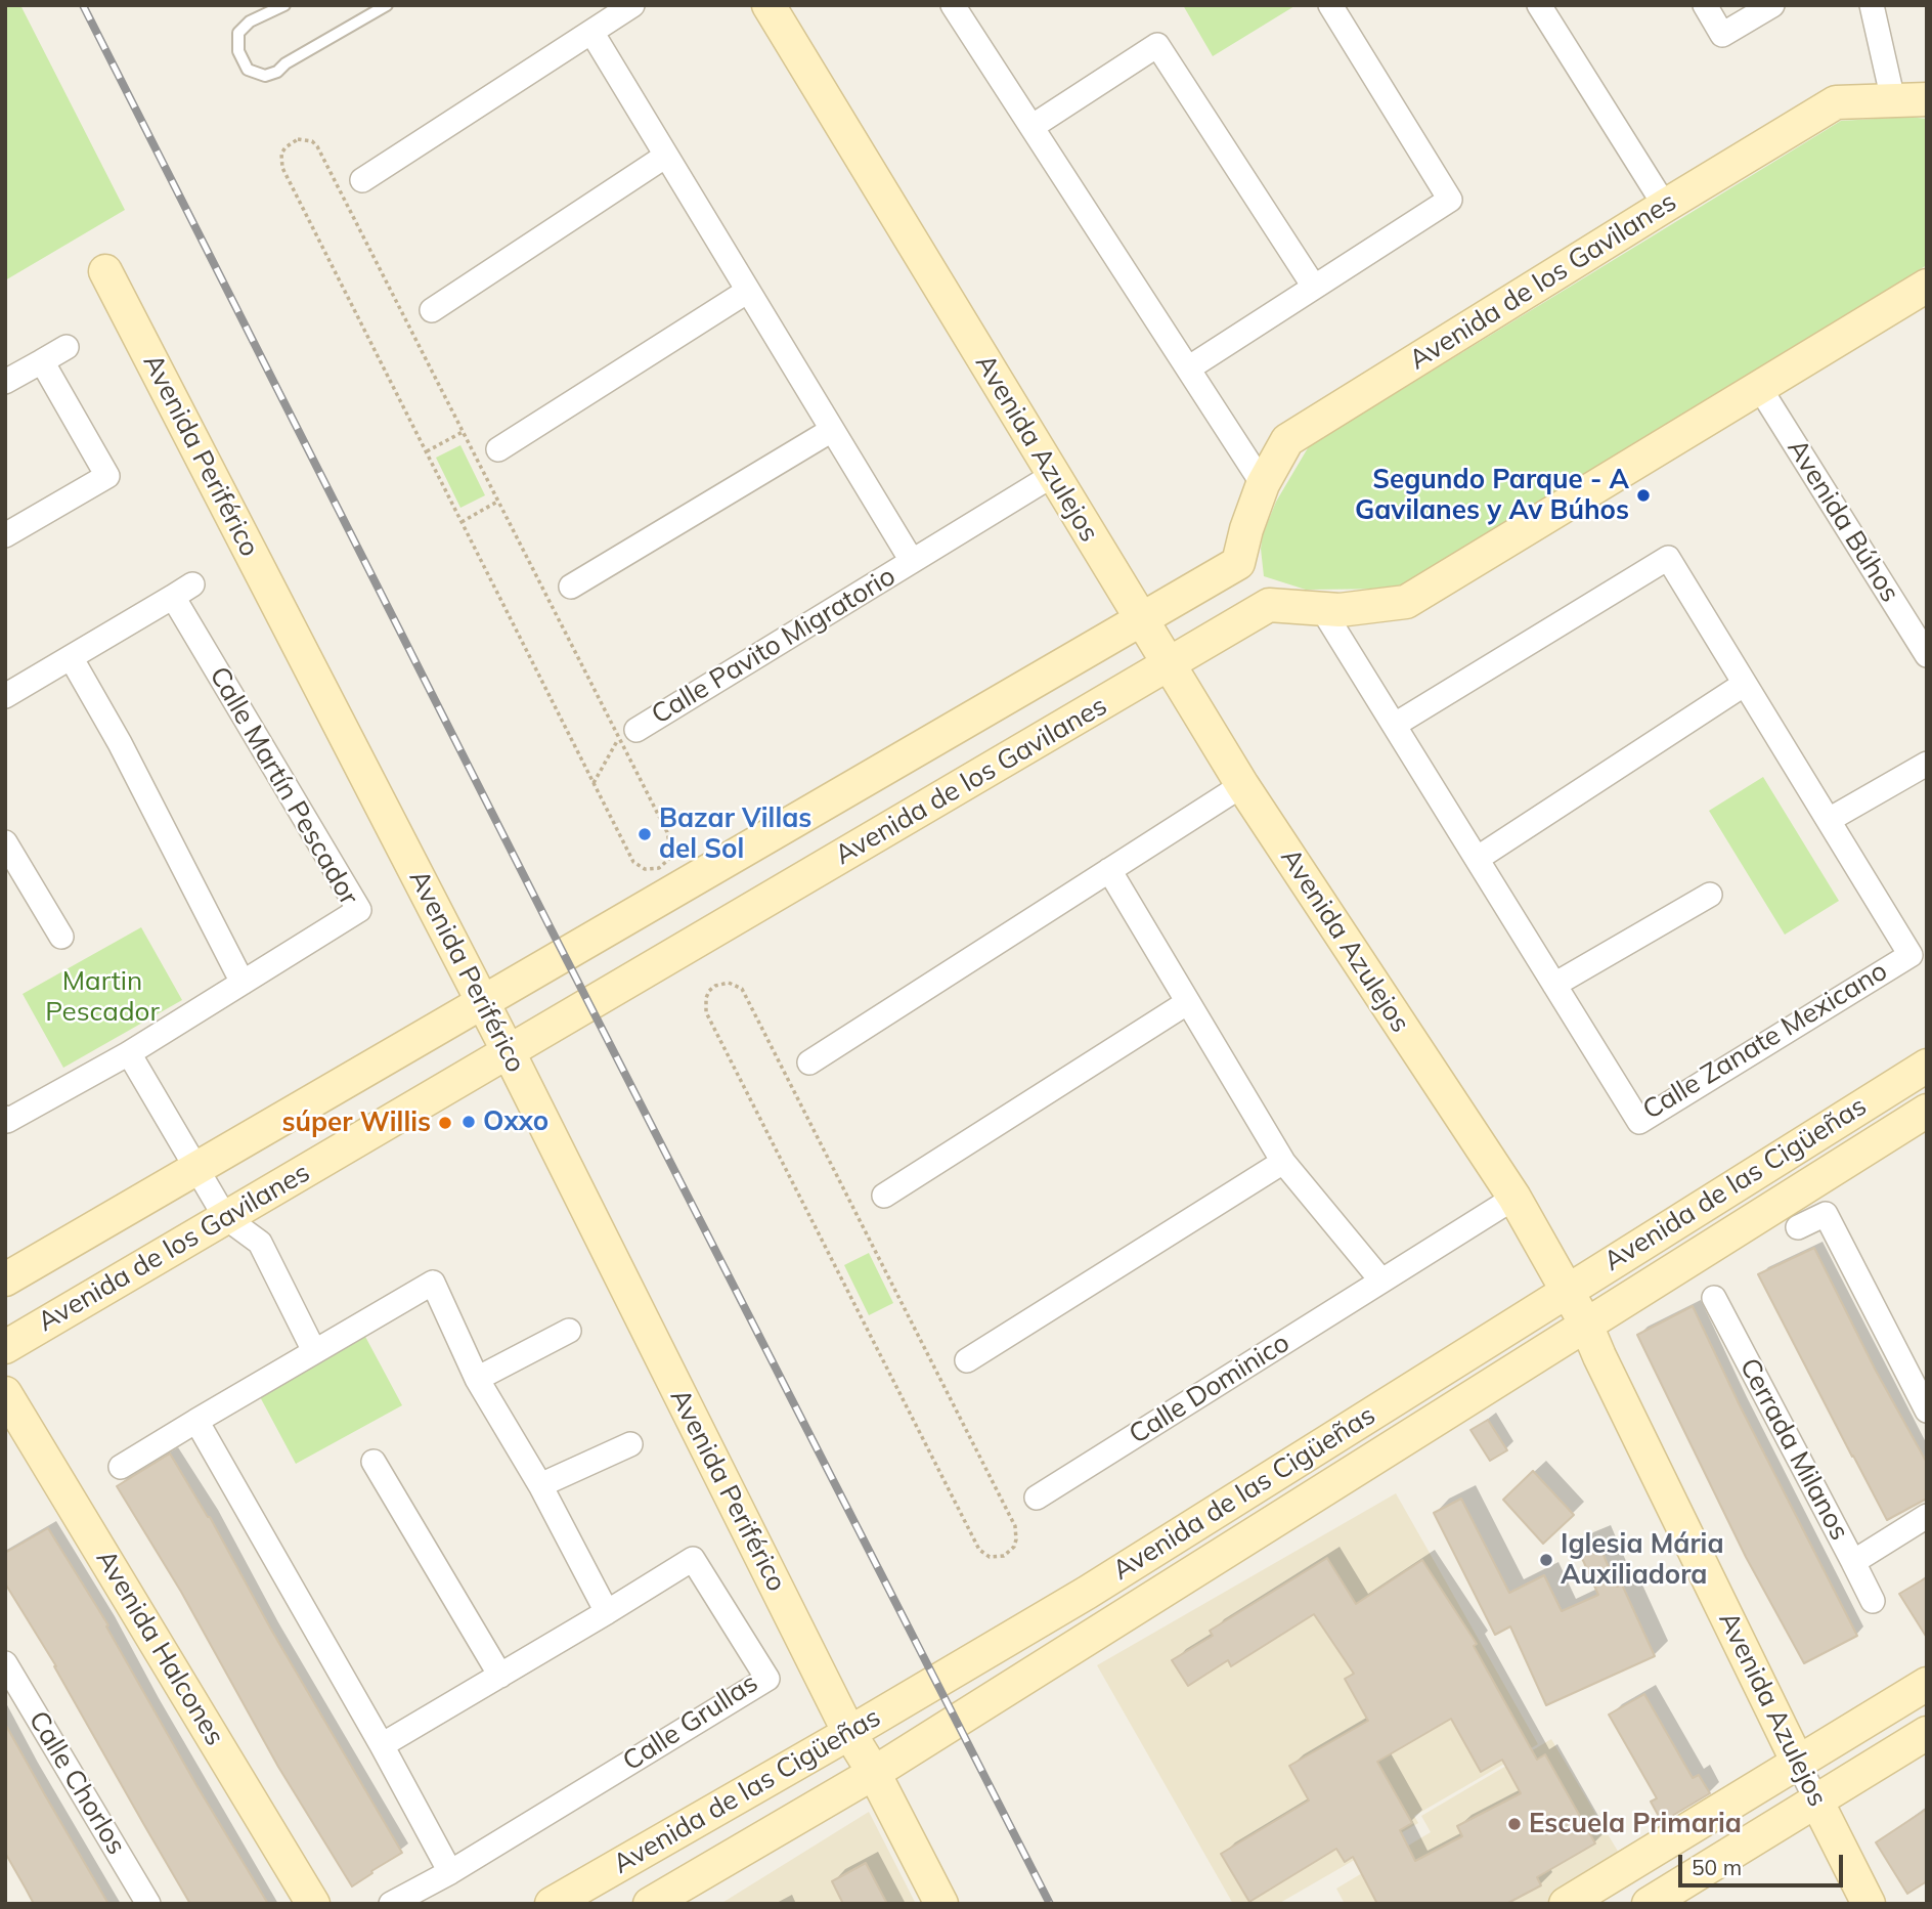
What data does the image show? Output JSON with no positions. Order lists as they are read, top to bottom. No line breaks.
{"streets":{"main road":["Avenida de los Gavilanes","Avenida Azulejos","Avenida Periférico","Avenida de las Cigüeñas","Avenida Halcones"],"street":["Avenida Búhos","Calle Pavito Migratorio","Calle Martín Pescador","Calle Zanate Mexicano","Calle Dominico","Cerrada Milanos","Calle Grullas","Calle Chorlos"]},"crossings":[["Avenida de los Gavilanes","Avenida Azulejos"],["Avenida de los Gavilanes","Avenida Periférico"],["Avenida Azulejos","Calle Pavito Migratorio"],["Avenida Azulejos","Avenida de las Cigüeñas"],["Avenida Azulejos","Calle Dominico"],["Avenida Periférico","Avenida de las Cigüeñas"]],"parks":["Martin Pescador"],"places":["Segundo Parque - A Gavilanes y Av Búhos","Bazar Villas del Sol","Oxxo","súper Willis","Iglesia Mária Auxiliadora","Escuela Primaria"],"scale_bar":"50 m"}
